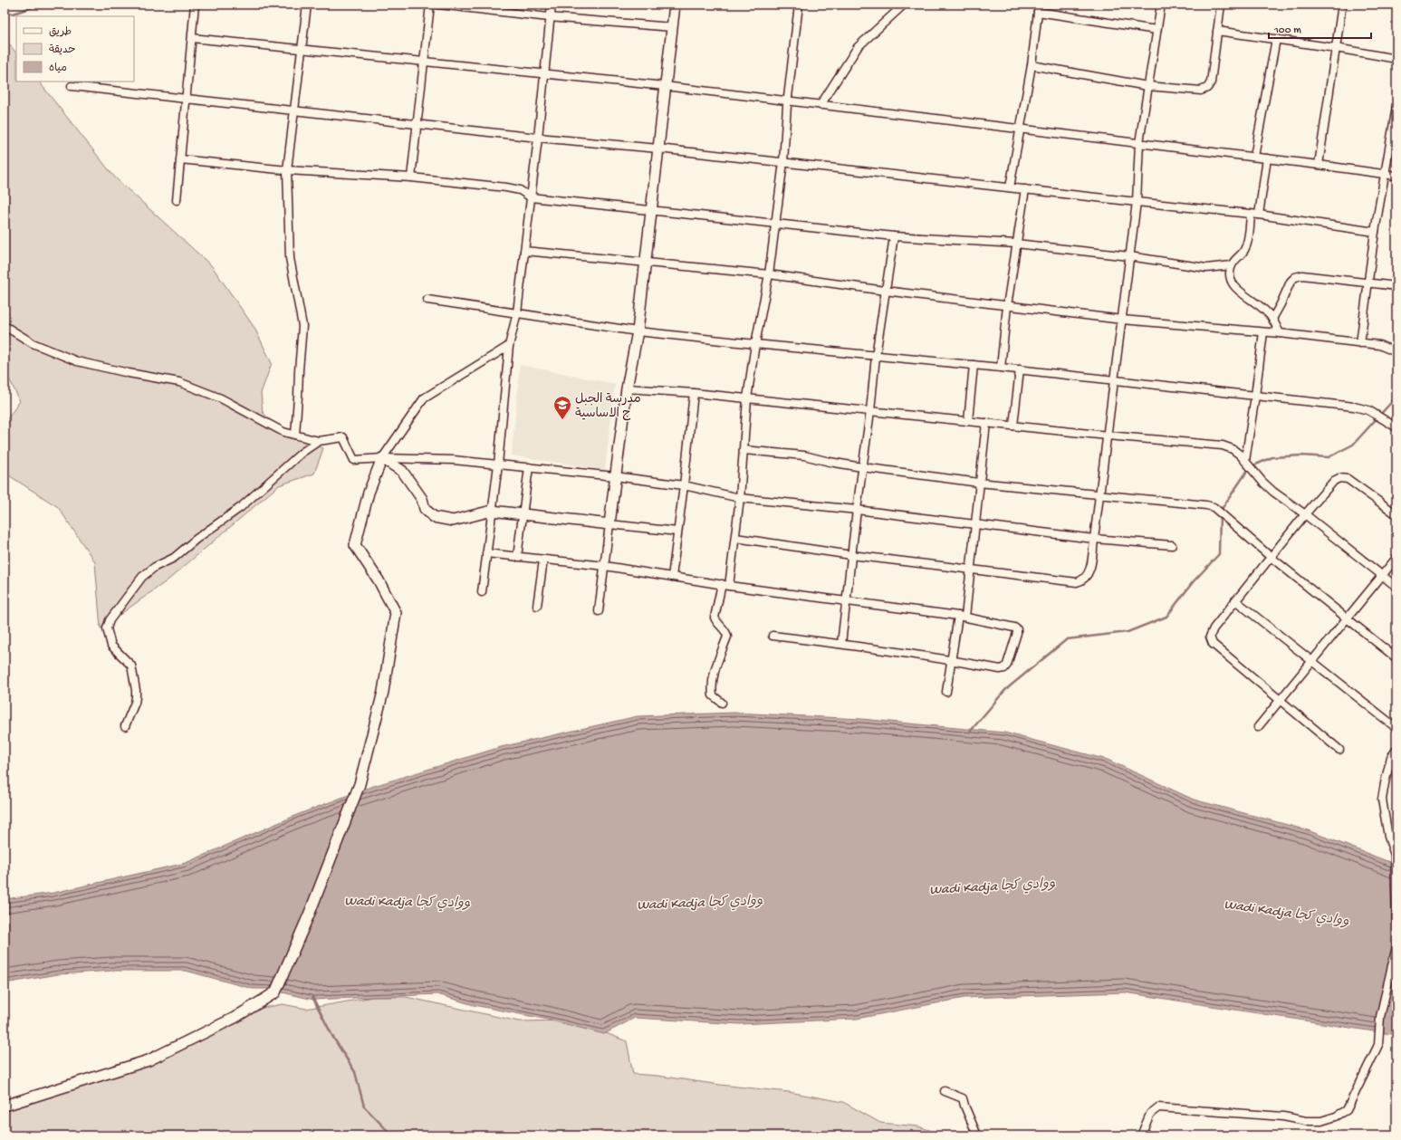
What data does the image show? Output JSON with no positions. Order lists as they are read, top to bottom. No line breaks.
{"water":["Wadi Kadja ووادي كجا"],"places":{"school or university":["مدرسة الجبل ج الاساسية"]},"legend":["طريق","حديقة","مياه"],"scale_bar":"100 m"}
